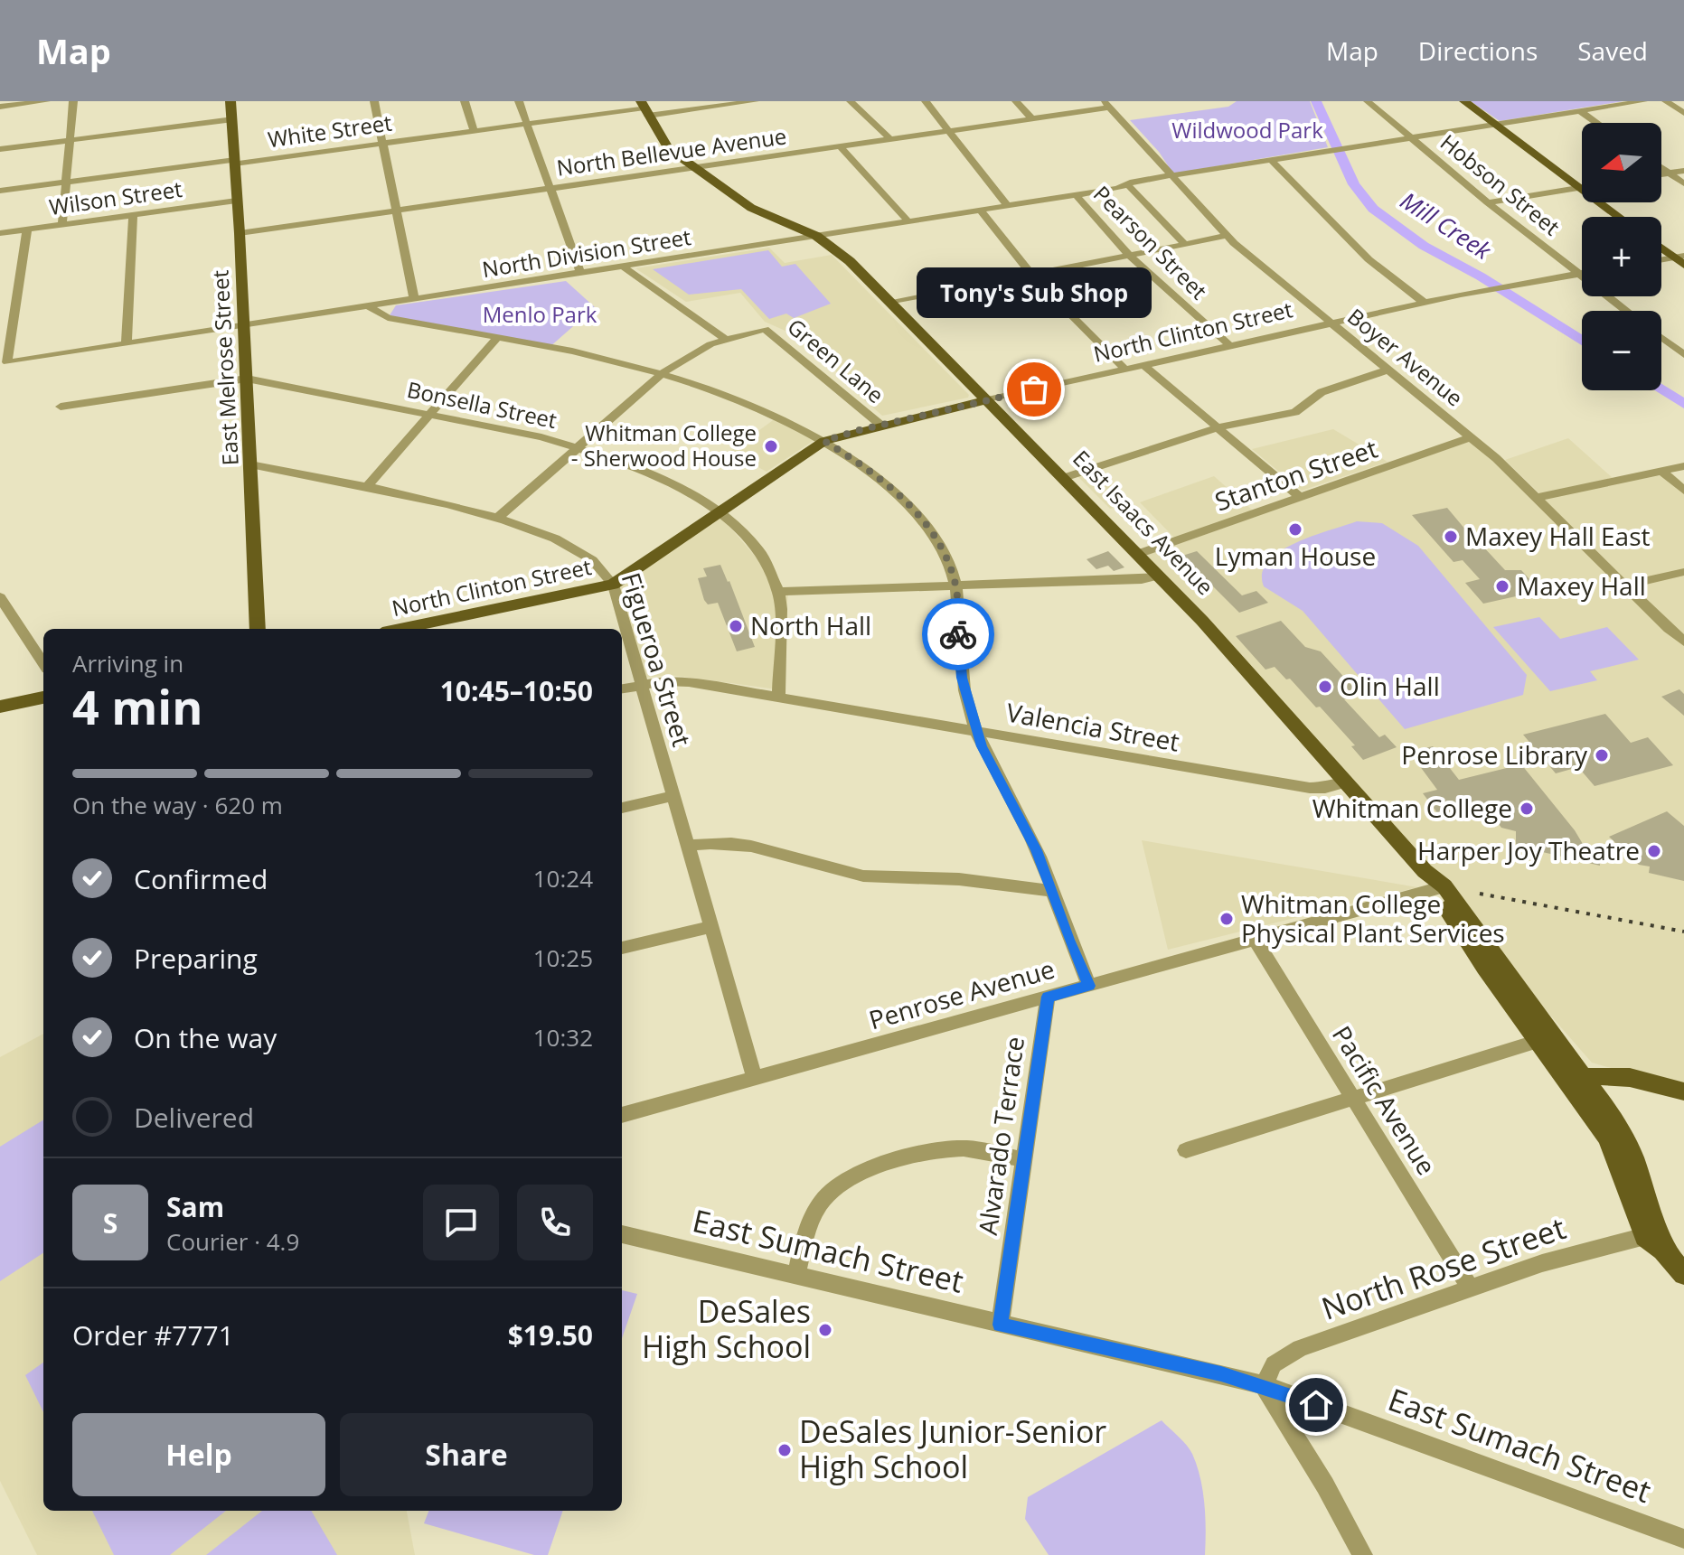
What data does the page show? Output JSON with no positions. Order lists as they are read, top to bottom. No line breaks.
{"streets":{"main road":["North Clinton Street","East Melrose Street","East Isaacs Avenue"],"street":["White Street","North Bellevue Avenue","Hobson Street","Wilson Street","Pearson Street","North Division Street","Boyer Avenue","Green Lane","Bonsella Street","Stanton Street","Figueroa Street","Valencia Street","Penrose Avenue","Pacific Avenue","Alvarado Terrace","East Sumach Street","North Rose Street"]},"crossings":[["White Street","East Melrose Street"],["White Street","East Isaacs Avenue"],["North Bellevue Avenue","Boyer Avenue"],["North Bellevue Avenue","East Melrose Street"],["North Bellevue Avenue","East Isaacs Avenue"],["Hobson Street","North Division Street"],["Hobson Street","North Clinton Street"],["Wilson Street","North Division Street"],["Wilson Street","East Melrose Street"],["Pearson Street","North Division Street"],["Pearson Street","North Clinton Street"],["North Division Street","Boyer Avenue"],["North Division Street","East Melrose Street"],["North Division Street","East Isaacs Avenue"],["North Clinton Street","Boyer Avenue"],["North Clinton Street","Green Lane"],["North Clinton Street","Bonsella Street"],["North Clinton Street","East Isaacs Avenue"],["North Clinton Street","Figueroa Street"],["Boyer Avenue","Stanton Street"],["East Melrose Street","Bonsella Street"],["East Melrose Street","Figueroa Street"],["Bonsella Street","Valencia Street"],["Stanton Street","East Isaacs Avenue"],["East Isaacs Avenue","Valencia Street"],["East Isaacs Avenue","Penrose Avenue"],["East Isaacs Avenue","North Rose Street"],["Figueroa Street","Valencia Street"],["Figueroa Street","Penrose Avenue"],["Penrose Avenue","Pacific Avenue"],["Penrose Avenue","Alvarado Terrace"],["Pacific Avenue","North Rose Street"],["Alvarado Terrace","East Sumach Street"],["East Sumach Street","North Rose Street"]],"water":["Mill Creek"],"parks":["Wildwood Park","Menlo Park"],"places":["Tony's Sub Shop","Whitman College - Sherwood House","Lyman House","Maxey Hall East","Maxey Hall","North Hall","Olin Hall","Penrose Library","Whitman College","Harper Joy Theatre","Whitman College Physical Plant Services","DeSales High School","DeSales Junior-Senior High School"],"north":"left","page":{"header":"Map","nav":["Map","Directions","Saved"],"map_buttons":["+","−"],"bubble":"Tony's Sub Shop","heading":["4 min","Arriving in","10:45–10:50"],"panel":["Sam","Courier · 4.9","Order #7771","$19.50"],"bar":"On the way · 620 m","list":[["Confirmed","10:24"],["Preparing","10:25"],["On the way","10:32"],"Delivered"],"round":"S","buttons":["Help","Share"]}}
